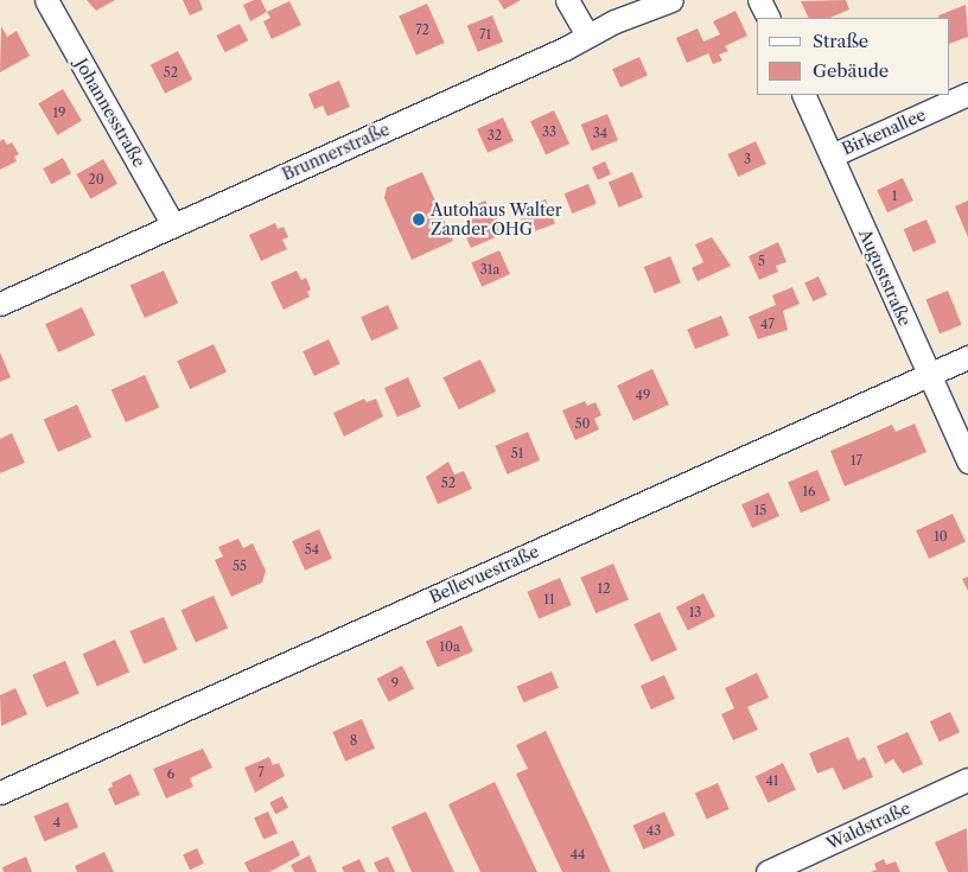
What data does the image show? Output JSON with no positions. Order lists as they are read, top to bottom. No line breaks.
{"streets":{"street":["Johannesstraße","Birkenallee","Brunnerstraße","Auguststraße","Bellevuestraße","Waldstraße"]},"crossings":[["Johannesstraße","Brunnerstraße"],["Birkenallee","Auguststraße"],["Auguststraße","Bellevuestraße"]],"places":["Autohaus Walter Zander OHG"],"house_numbers":["72","71","52","19","33","34","32","3","20","1","5","31a","47","49","50","51","17","52","16","15","10","54","55","12","11","13","10a","9","8","7","6","41","4","43","44"],"legend":["Straße","Gebäude"]}
